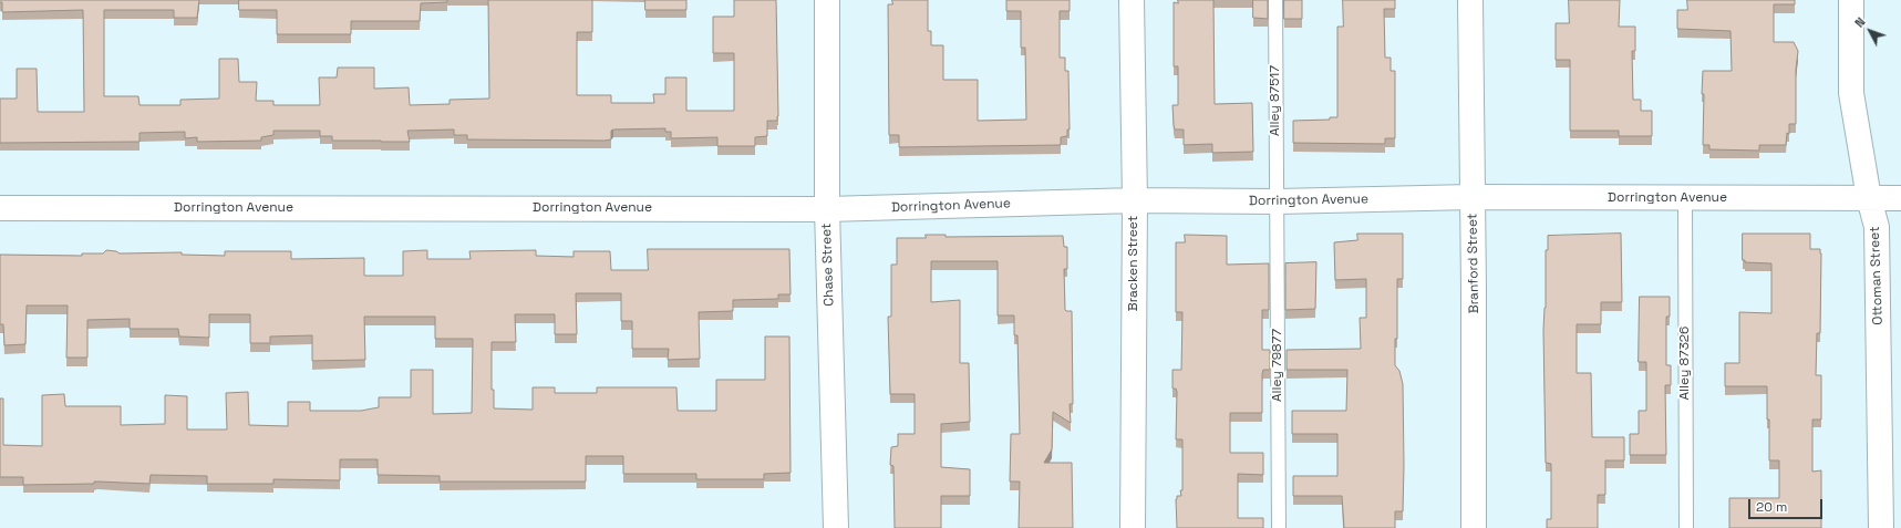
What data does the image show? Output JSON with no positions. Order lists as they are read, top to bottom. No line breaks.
{"streets":{"street":["Dorrington Avenue","Bracken Street","Branford Street","Chase Street","Ottoman Street"],"lane":["Alley 87517","Alley 87326","Alley 79877"]},"crossings":[["Alley 87517","Dorrington Avenue"],["Alley 87517","Alley 79877"],["Dorrington Avenue","Bracken Street"],["Dorrington Avenue","Branford Street"],["Dorrington Avenue","Chase Street"],["Dorrington Avenue","Ottoman Street"],["Dorrington Avenue","Alley 87326"],["Dorrington Avenue","Alley 79877"]],"scale_bar":"20 m","north":"top left"}
